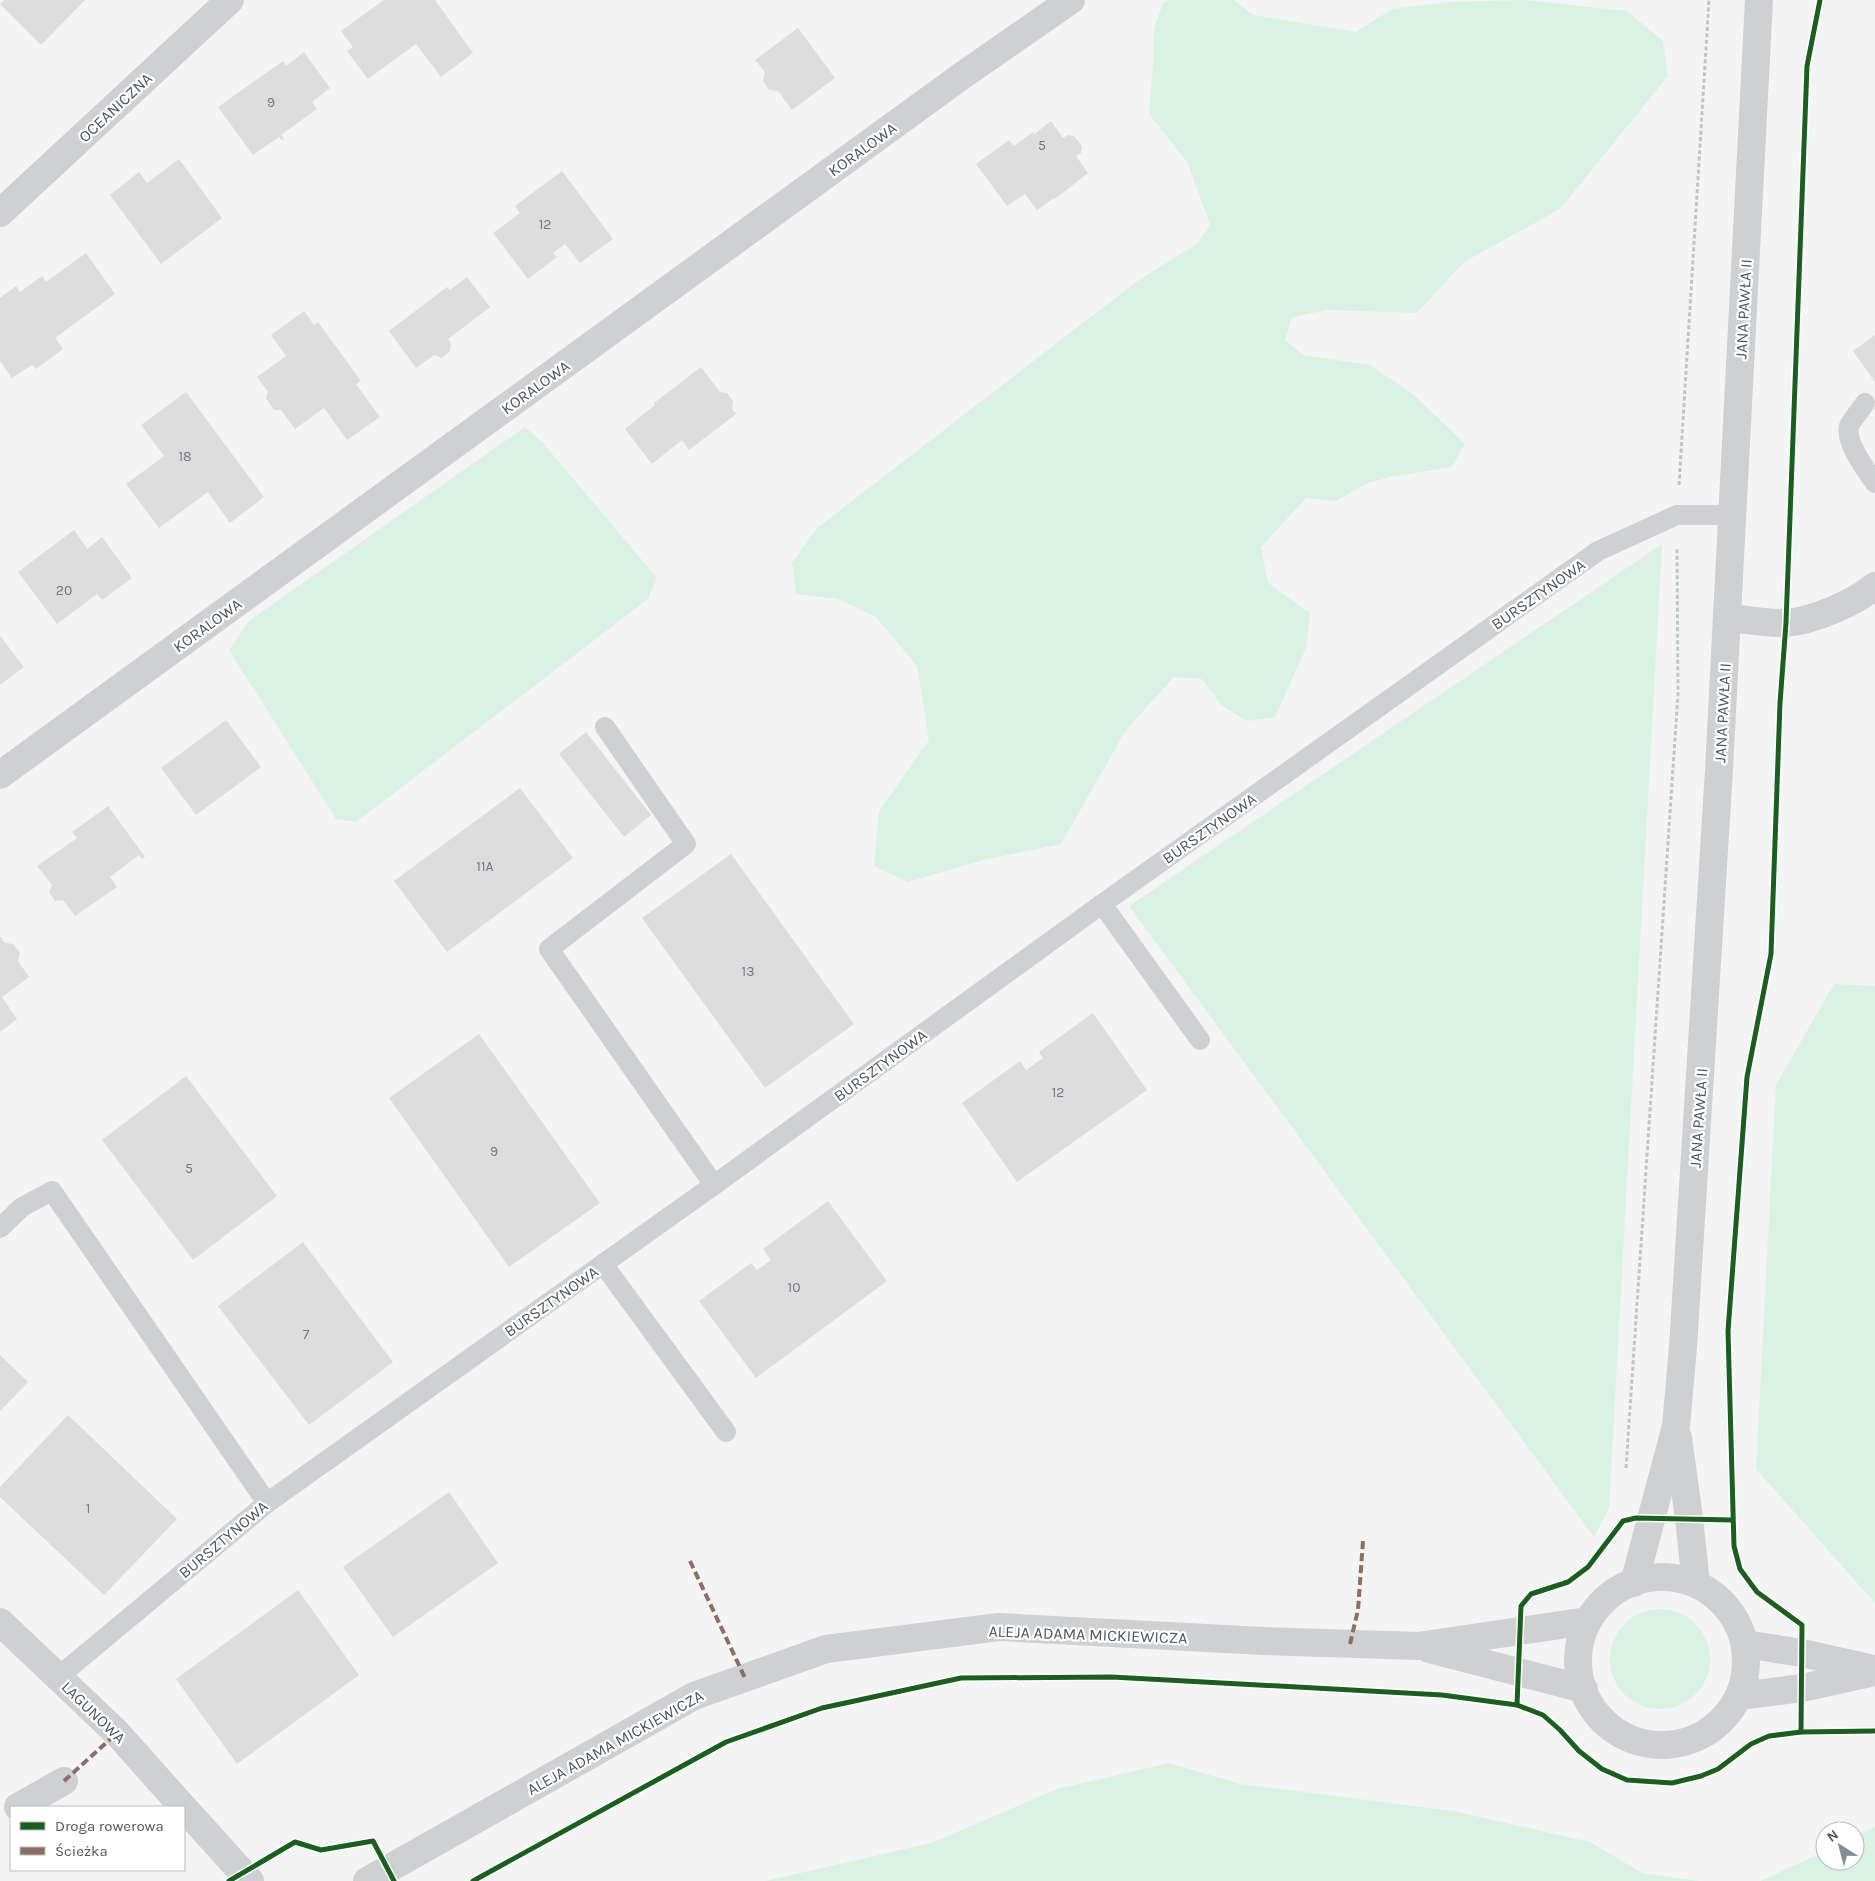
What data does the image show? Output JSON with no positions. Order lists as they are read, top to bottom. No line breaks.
{"streets":{"street":["OCEANICZNA","KORALOWA","JANA PAWŁA II","ALEJA ADAMA MICKIEWICZA","LAGUNOWA"],"lane":["BURSZTYNOWA"]},"crossings":[["JANA PAWŁA II","BURSZTYNOWA"],["JANA PAWŁA II","ALEJA ADAMA MICKIEWICZA"],["BURSZTYNOWA","LAGUNOWA"]],"house_numbers":["9","5","12","18","20","11A","13","12","9","5","10","7","1"],"legend":["Droga rowerowa","Ścieżka"],"north":"top left"}
